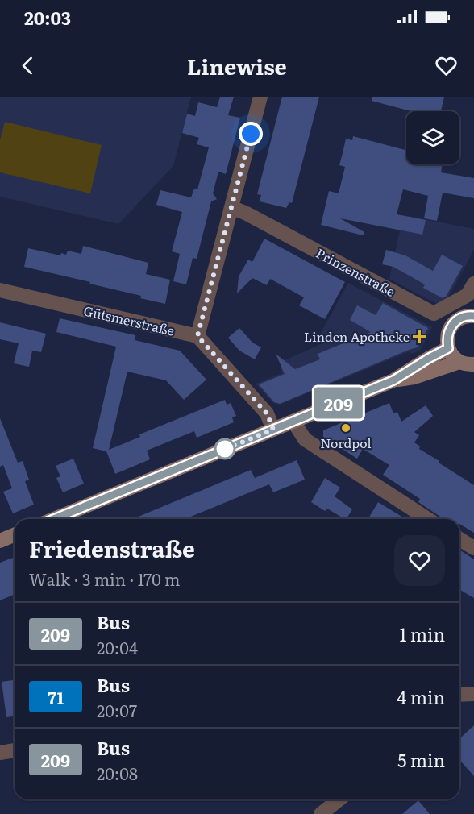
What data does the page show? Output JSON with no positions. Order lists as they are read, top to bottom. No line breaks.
{"streets":{"street":["Prinzenstraße","Gütsmerstraße"]},"places":{"health":["Linden Apotheke"],"other":["Nordpol"]},"lines":["bus line 209"],"page":{"status":"20:03","header":"Linewise","on_map":"209","heading":["Friedenstraße","Walk · 3 min · 170 m"],"list":[{"mark":"209","name":"Bus","note":"20:04","value":"1 min"},{"mark":"71","name":"Bus","note":"20:07","value":"4 min"},{"mark":"209","name":"Bus","note":"20:08","value":"5 min"}]}}
